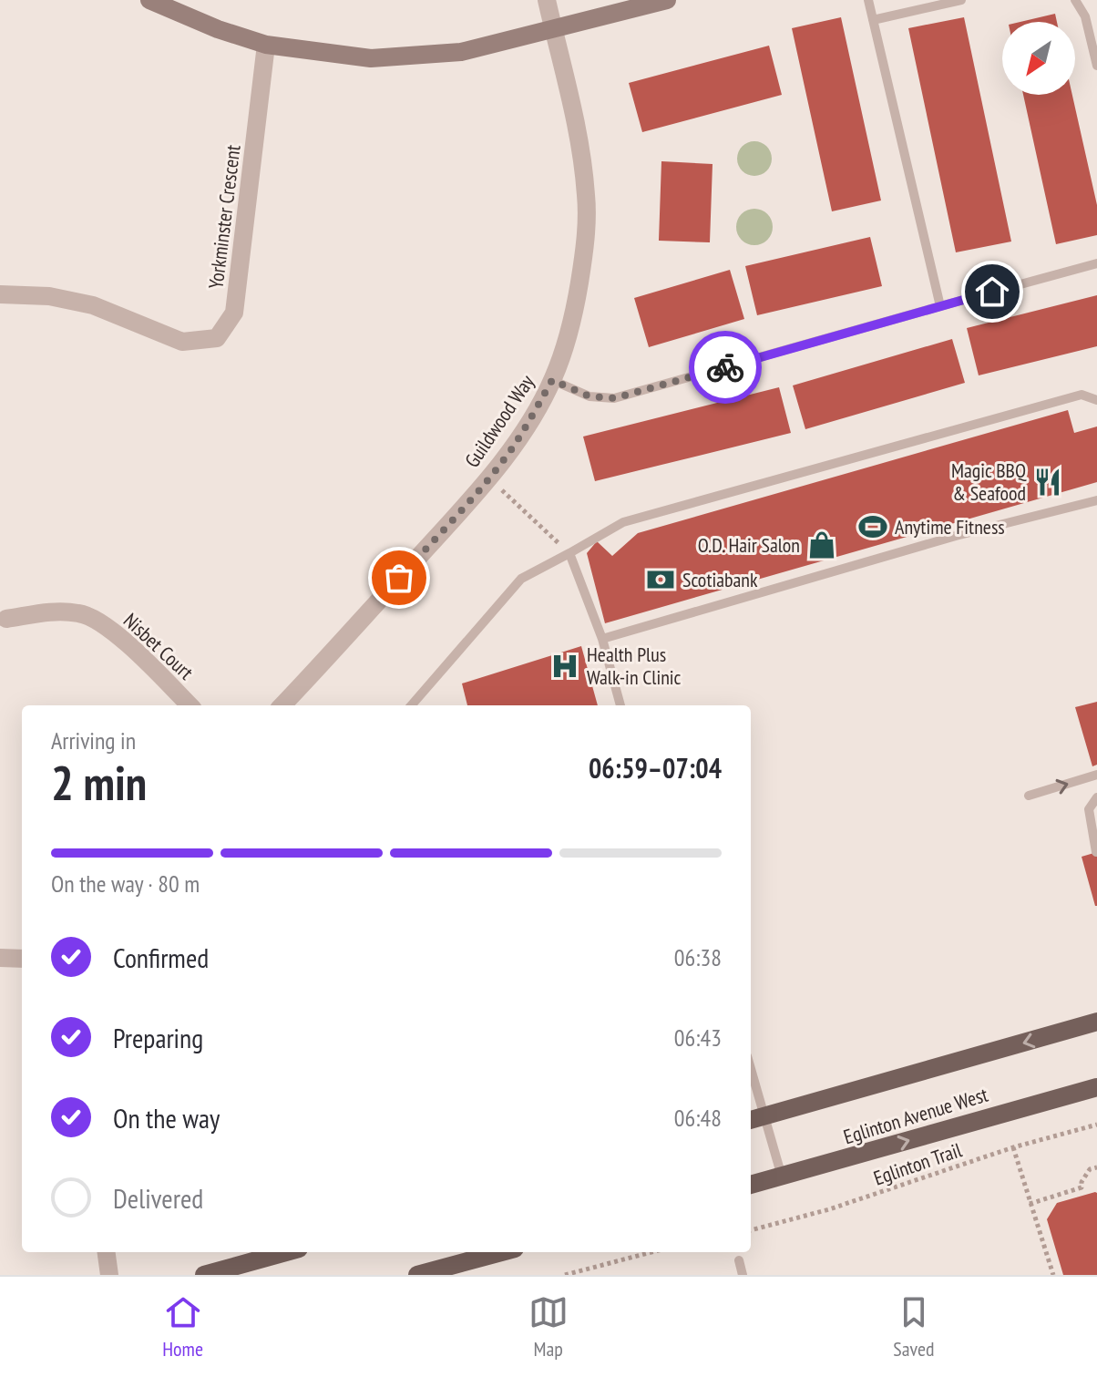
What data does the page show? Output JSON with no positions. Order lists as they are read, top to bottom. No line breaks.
{"streets":{"main road":["Eglinton Avenue West"],"street":["Yorkminster Crescent","Guildwood Way","Nisbet Court"],"path":["Eglinton Trail"]},"places":{"restaurant":["Magic BBQ & Seafood"],"sports":["Anytime Fitness"],"shop":["O.D. Hair Salon"],"bank":["Scotiabank"],"hospital":["Health Plus Walk-in Clinic"]},"north":"bottom left","page":{"heading":["2 min","Arriving in","06:59–07:04"],"bar":"On the way · 80 m","list":[["Confirmed","06:38"],["Preparing","06:43"],["On the way","06:48"],"Delivered"],"tabs":["Home","Map","Saved"]}}
